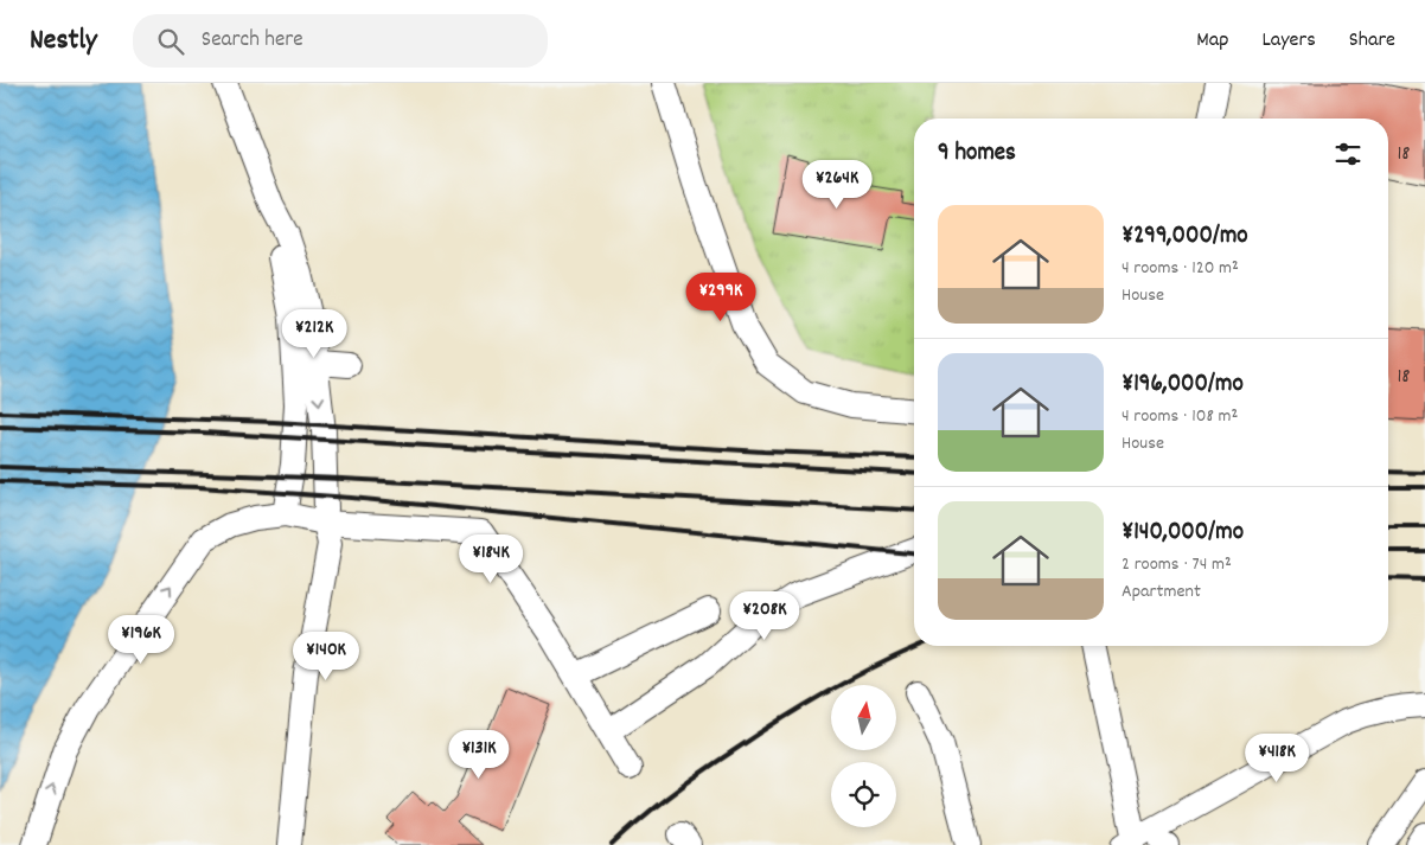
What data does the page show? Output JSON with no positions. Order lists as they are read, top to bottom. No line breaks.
{"house_numbers":["18","18"],"north":"top","page":{"header":"Nestly","search":"Search here","nav":["Map","Layers","Share"],"heading":"9 homes","price":["¥264K","¥299K","¥212K","¥184K","¥208K","¥196K","¥140K","¥131K","¥418K"],"list":[{"name":"¥299,000/mo","note":"4 rooms · 120 m² · House"},{"name":"¥196,000/mo","note":"4 rooms · 108 m² · House"},{"name":"¥140,000/mo","note":"2 rooms · 74 m² · Apartment"}]}}
